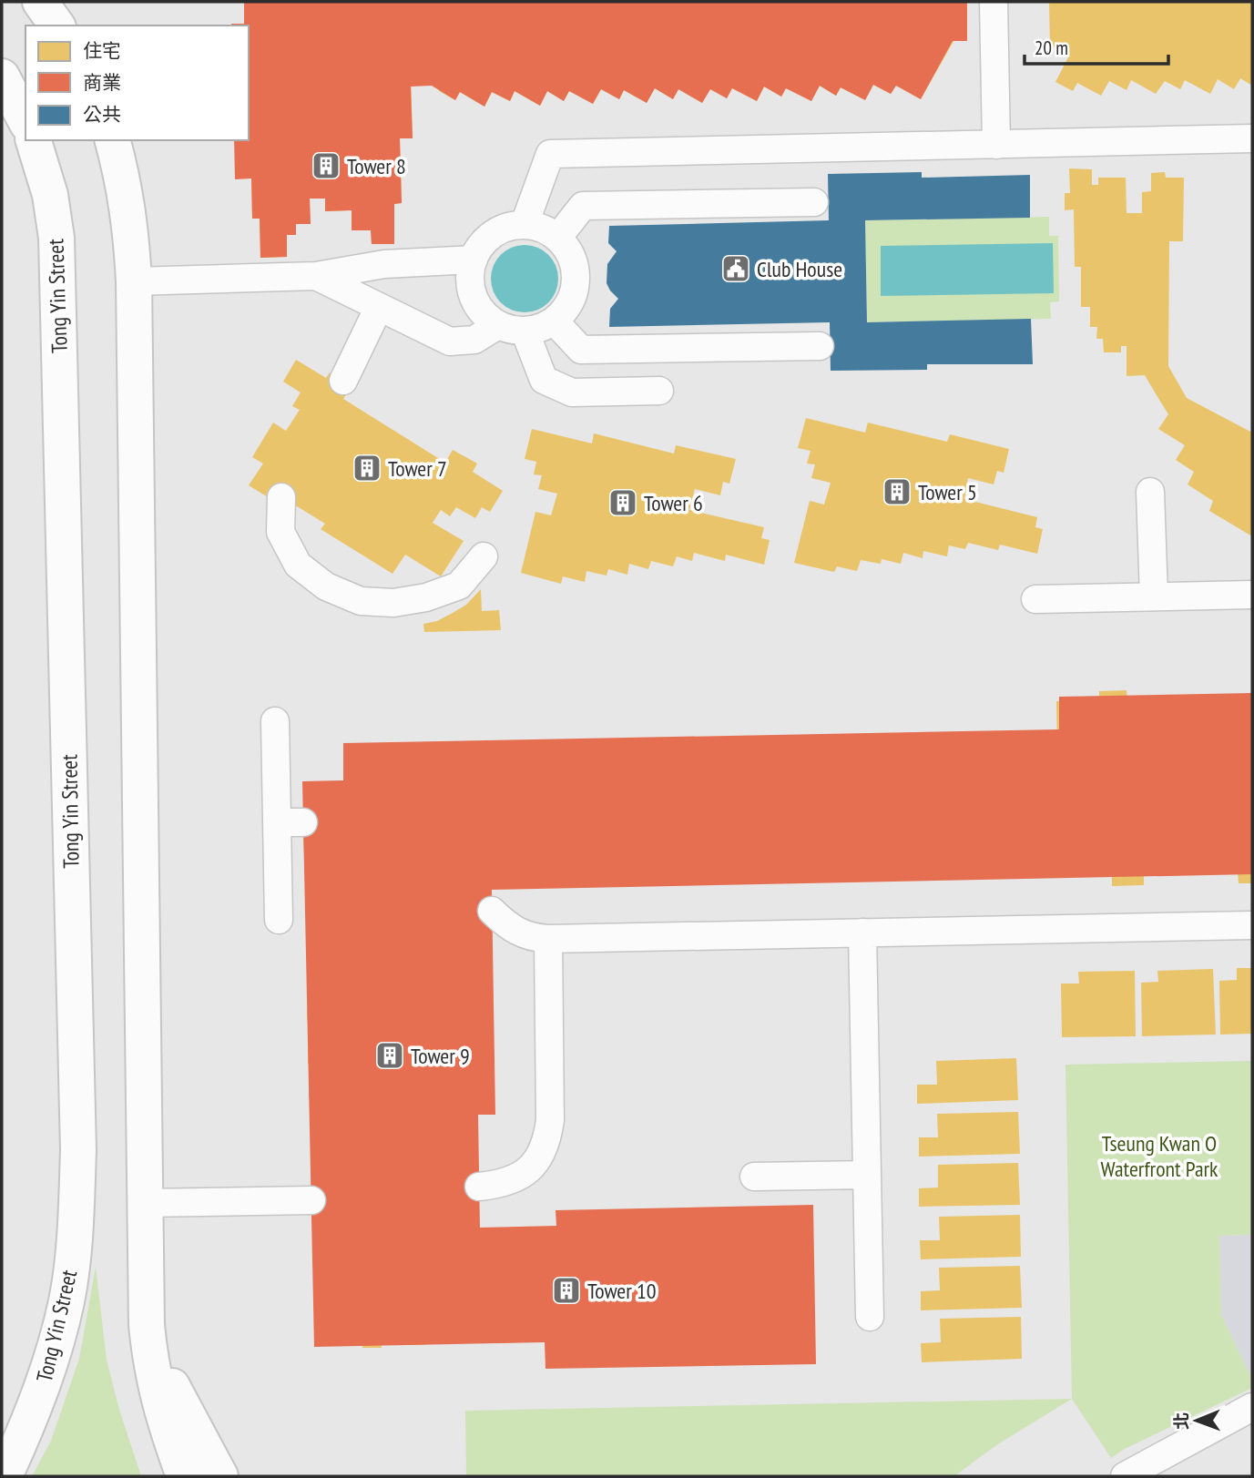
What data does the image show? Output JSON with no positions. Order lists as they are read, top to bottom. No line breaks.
{"streets":{"street":["Tong Yin Street"]},"parks":["Tseung Kwan O Waterfront Park"],"places":{"building":["Tower 8","Tower 7","Tower 5","Tower 6","Tower 9","Tower 10"],"public building":["Club House"]},"legend":["住宅","商業","公共"],"scale_bar":"20 m","north":"left"}
